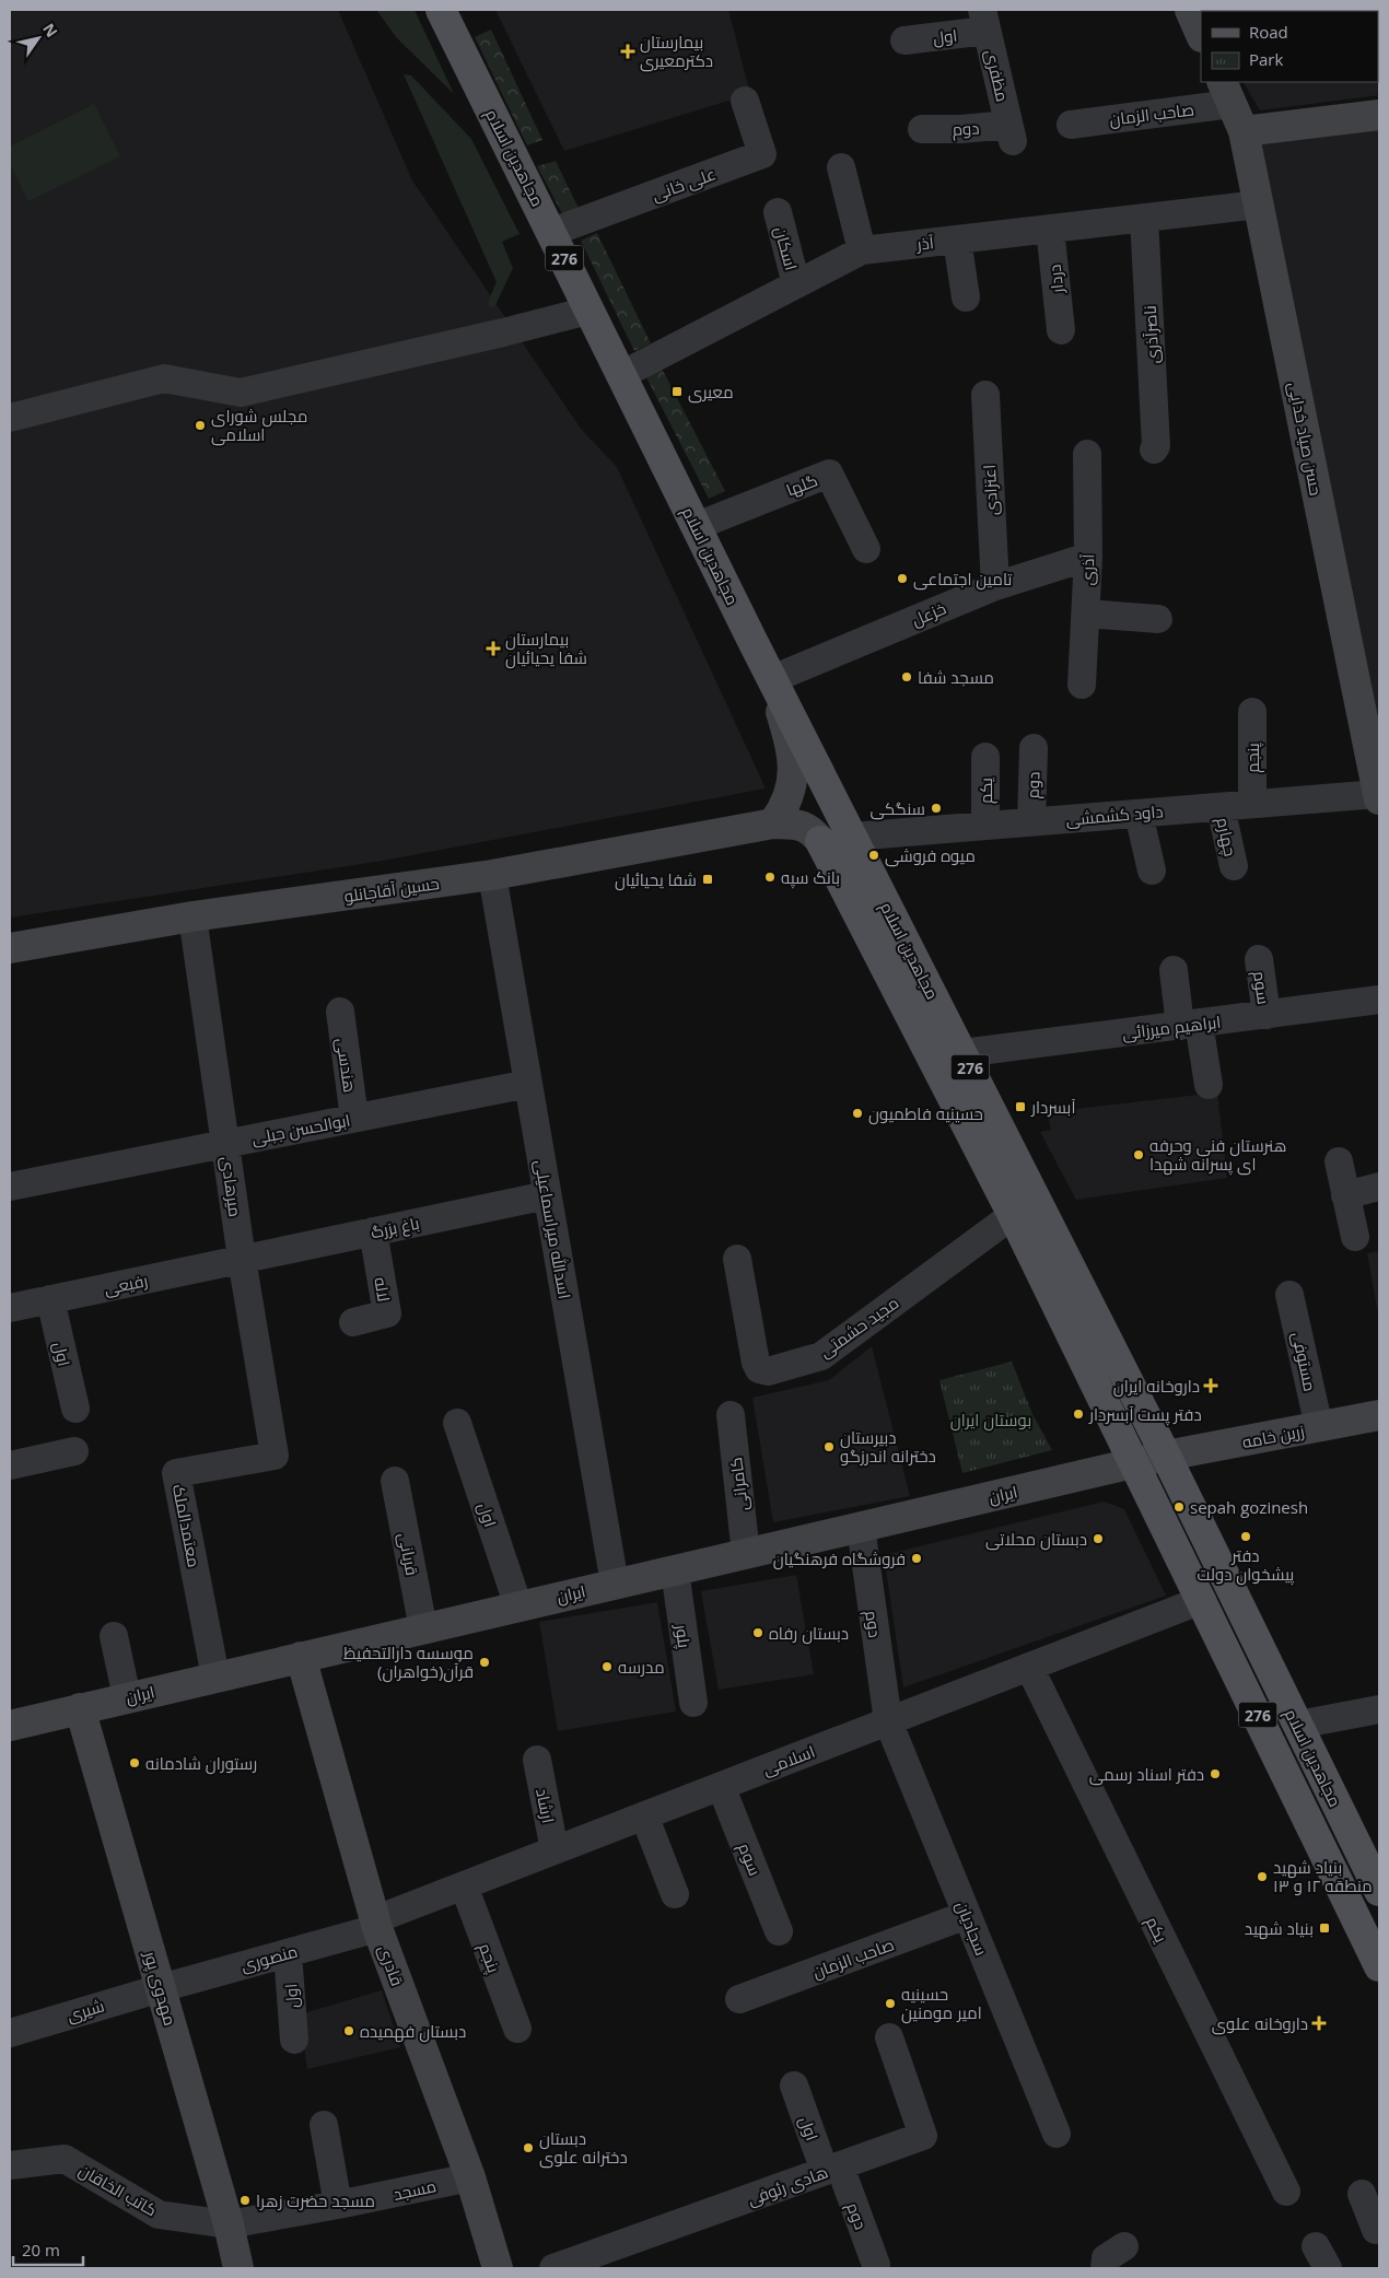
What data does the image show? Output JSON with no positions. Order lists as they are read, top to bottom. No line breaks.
{"streets":{"main road":["مجاهدین اسلام","276","حسن صیاد خدایی","حسین آقاجانلو","زرین خامه","ایران","قادرى","مهدوی پور"],"street":["اول","مظفری","صاحب الزمان","دوم","علی خانی","آذر","اسکان","دردار","ناصرآذری","گلها","اعتزادی","آذری","خزعل","پنجم","یکم","داود کشمشی","چهارم","سوم","ابراهیم میرزائی","هندسی","ابوالحسن جبلی","میرهادی","باغ بزرگ","اسدالله میراسماعیلی","رفیعی","لاله","مجید حشمتی","مستوفی","کامرانی","معتمدالملک","قربانی","پلور","اسلامی","ارشاد","سجادیان","منصوری","شیری","هادی رئوفی","کاتب الخاقان","مسجد"]},"crossings":[["اول","مظفری"],["اول","دوم"],["اول","رفیعی"],["اول","ایران"],["اول","منصوری"],["اول","هادی رئوفی"],["مظفری","دوم"],["صاحب الزمان","حسن صیاد خدایی"],["صاحب الزمان","سجادیان"],["دوم","داود کشمشی"],["دوم","ایران"],["دوم","اسلامی"],["دوم","سجادیان"],["دوم","هادی رئوفی"],["مجاهدین اسلام","علی خانی"],["مجاهدین اسلام","آذر"],["مجاهدین اسلام","گلها"],["مجاهدین اسلام","خزعل"],["مجاهدین اسلام","داود کشمشی"],["مجاهدین اسلام","حسین آقاجانلو"],["مجاهدین اسلام","ابراهیم میرزائی"],["مجاهدین اسلام","مجید حشمتی"],["مجاهدین اسلام","زرین خامه"],["مجاهدین اسلام","ایران"],["مجاهدین اسلام","اسلامی"],["آذر","اسکان"],["آذر","دردار"],["آذر","ناصرآذری"],["آذر","حسن صیاد خدایی"],["حسن صیاد خدایی","داود کشمشی"],["اعتزادی","خزعل"],["آذری","خزعل"],["پنجم","داود کشمشی"],["پنجم","اسلامی"],["یکم","داود کشمشی"],["یکم","اسلامی"],["داود کشمشی","چهارم"],["حسین آقاجانلو","میرهادی"],["حسین آقاجانلو","اسدالله میراسماعیلی"],["سوم","ابراهیم میرزائی"],["سوم","اسلامی"],["هندسی","ابوالحسن جبلی"],["ابوالحسن جبلی","میرهادی"],["ابوالحسن جبلی","اسدالله میراسماعیلی"],["میرهادی","باغ بزرگ"],["میرهادی","رفیعی"],["میرهادی","معتمدالملک"],["باغ بزرگ","اسدالله میراسماعیلی"],["باغ بزرگ","رفیعی"],["باغ بزرگ","لاله"],["اسدالله میراسماعیلی","ایران"],["مستوفی","زرین خامه"],["زرین خامه","ایران"],["کامرانی","ایران"],["ایران","معتمدالملک"],["ایران","قربانی"],["ایران","پلور"],["ایران","قادرى"],["ایران","مهدوی پور"],["اسلامی","ارشاد"],["اسلامی","سجادیان"],["اسلامی","منصوری"],["اسلامی","قادرى"],["منصوری","قادرى"],["منصوری","مهدوی پور"],["منصوری","شیری"],["قادرى","مسجد"],["مهدوی پور","شیری"],["مهدوی پور","کاتب الخاقان"],["مهدوی پور","مسجد"],["کاتب الخاقان","مسجد"]],"parks":["بوستان ایران"],"places":{"health":["بیمارستان دکترمعیری","بیمارستان شفا یحیائیان","داروخانه ایران","داروخانه علوی"],"transit":["معیری","شفا یحیائیان","آبسردار","بنیاد شهید"],"other":["مجلس شورای اسلامی","تامین اجتماعی","مسجد شفا","سنگکی","میوه فروشی","بانک سپه","حسینیه فاطمیون","هنرستان فنی وحرفه ای پسرانه شهدا","دفتر پست آبسردار","دبیرستان دخترانه اندرزگو","sepah gozinesh","دفتر پیشخوان دولت","دبستان محلاتی","فروشگاه فرهنگیان","دبستان رفاه","موسسه دارالتحفیظ قرآن(خواهران)","مدرسه","رستوران شادمانه","دفتر اسناد رسمی","بنیاد شهید منطقه ۱۲ و ۱۳","حسینیه امیر مومنین","دبستان فهمیده","دبستان دخترانه علوی","مسجد حضرت زهرا"]},"legend":["Road","Park"],"scale_bar":"20 m","north":"top right"}
